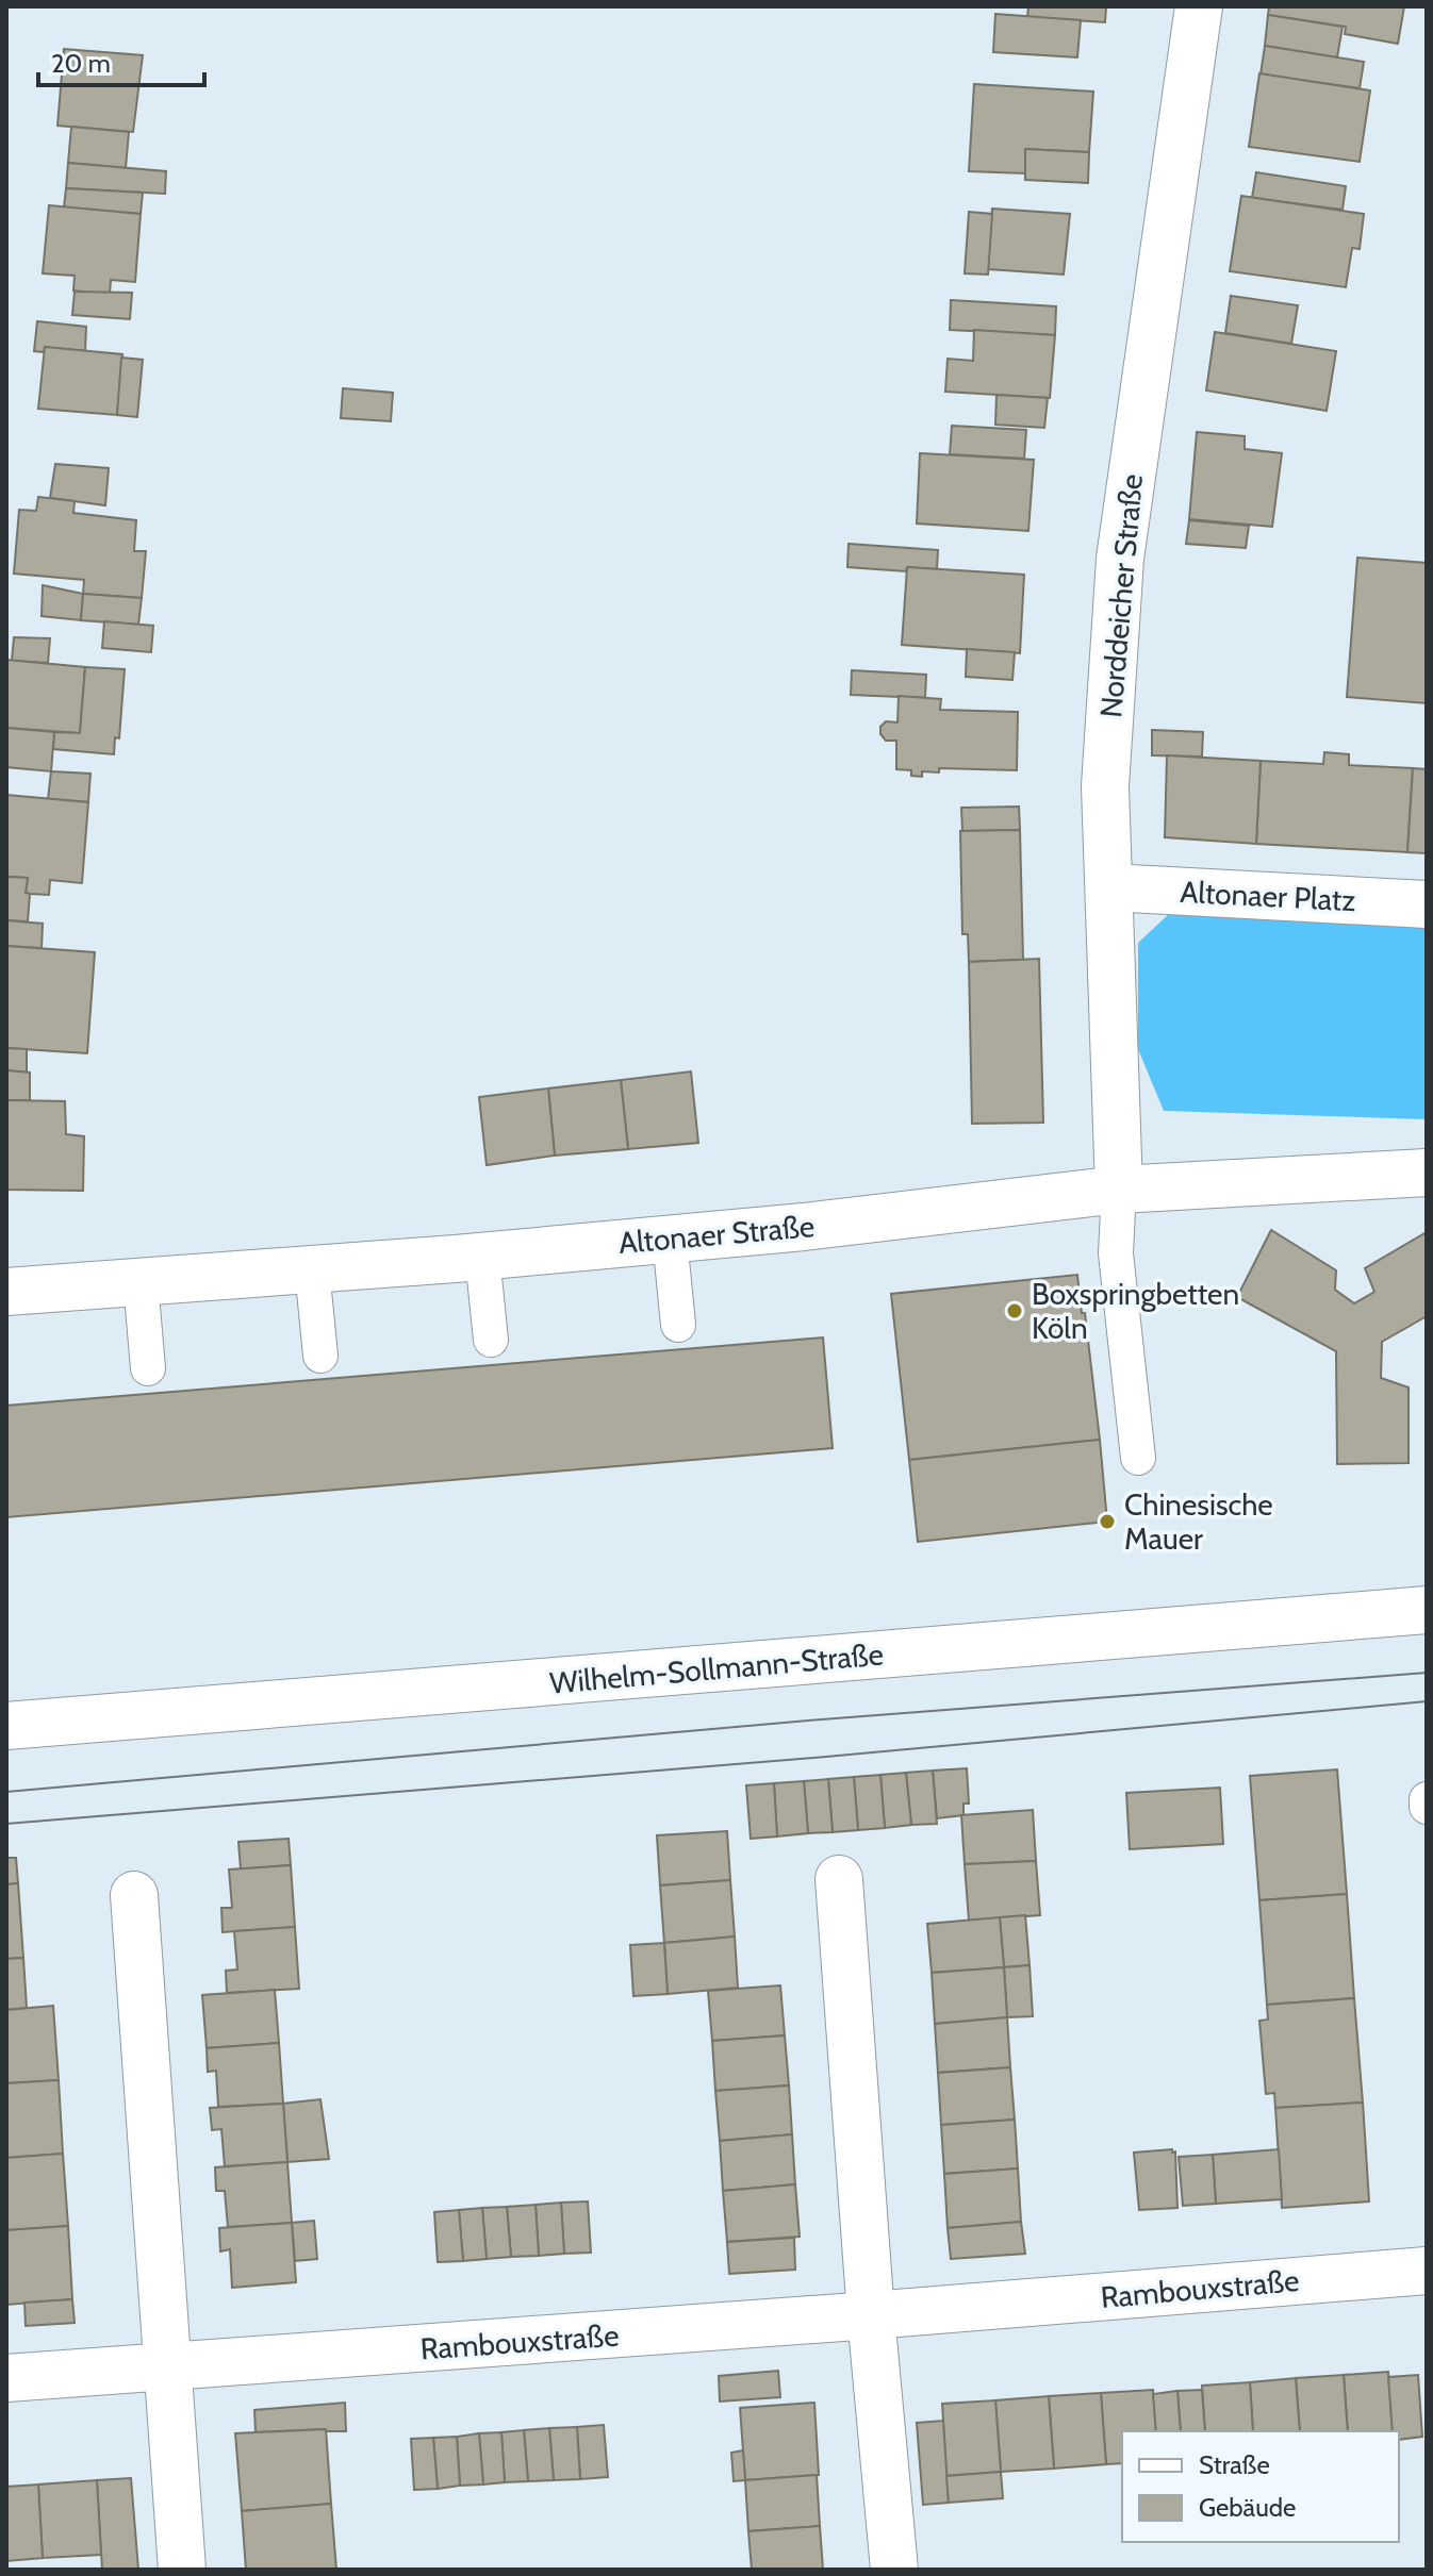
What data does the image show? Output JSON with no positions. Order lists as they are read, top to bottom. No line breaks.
{"streets":{"street":["Norddeicher Straße","Altonaer Platz","Altonaer Straße","Wilhelm-Sollmann-Straße","Rambouxstraße"]},"crossings":[["Norddeicher Straße","Altonaer Platz"],["Norddeicher Straße","Altonaer Straße"]],"places":["Boxspringbetten Köln","Chinesische Mauer"],"legend":["Straße","Gebäude"],"scale_bar":"20 m"}
